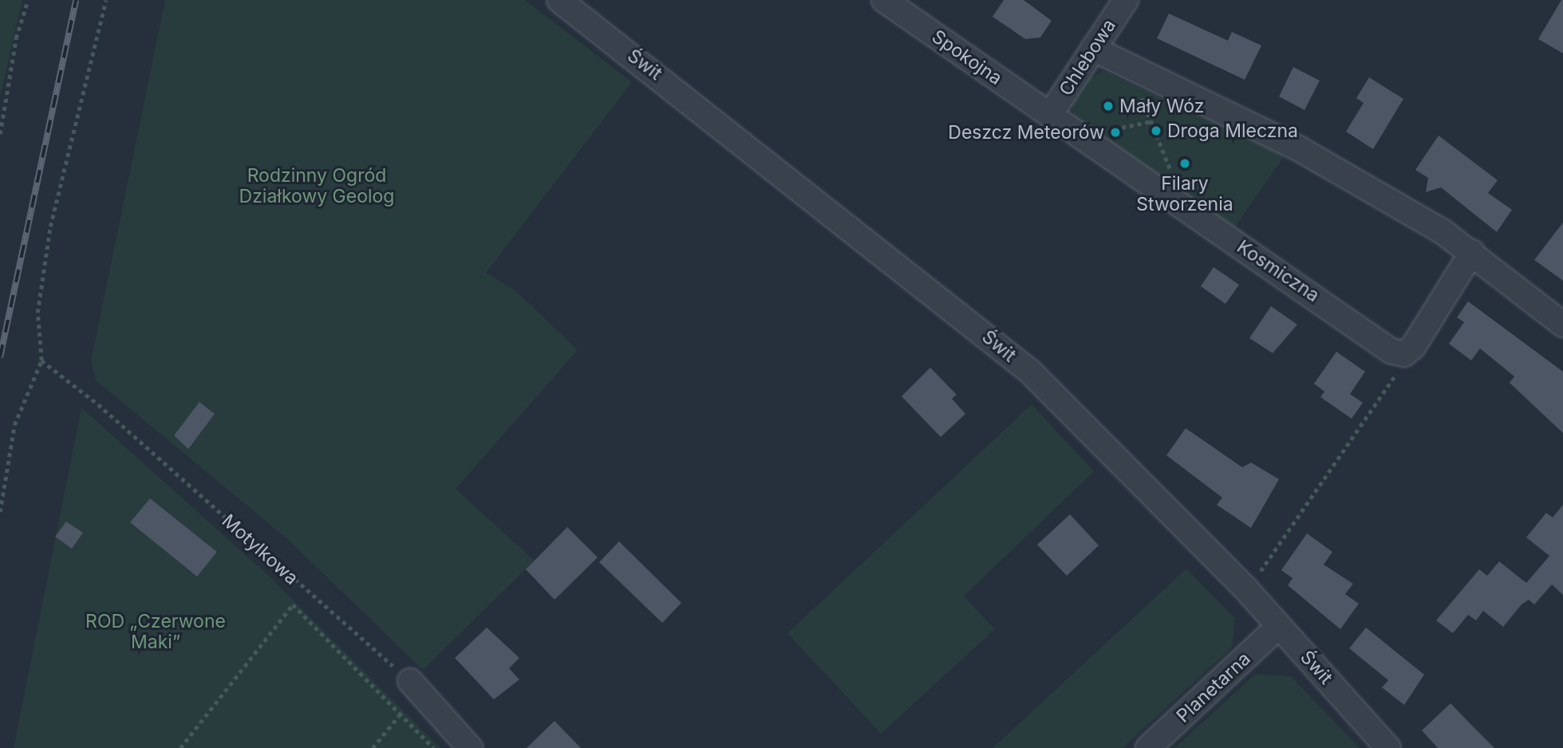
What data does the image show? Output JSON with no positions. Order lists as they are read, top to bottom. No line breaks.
{"streets":{"street":["Spokojna","Chlebowa","Świt","Kosmiczna","Planetarna"],"path":["Motylkowa"]},"crossings":[["Spokojna","Chlebowa"],["Spokojna","Kosmiczna"],["Chlebowa","Kosmiczna"],["Świt","Planetarna"]],"parks":["Rodzinny Ogród Działkowy Geolog","ROD „Czerwone Maki”"],"places":["Mały Wóz","Droga Mleczna","Deszcz Meteorów","Filary Stworzenia"]}
